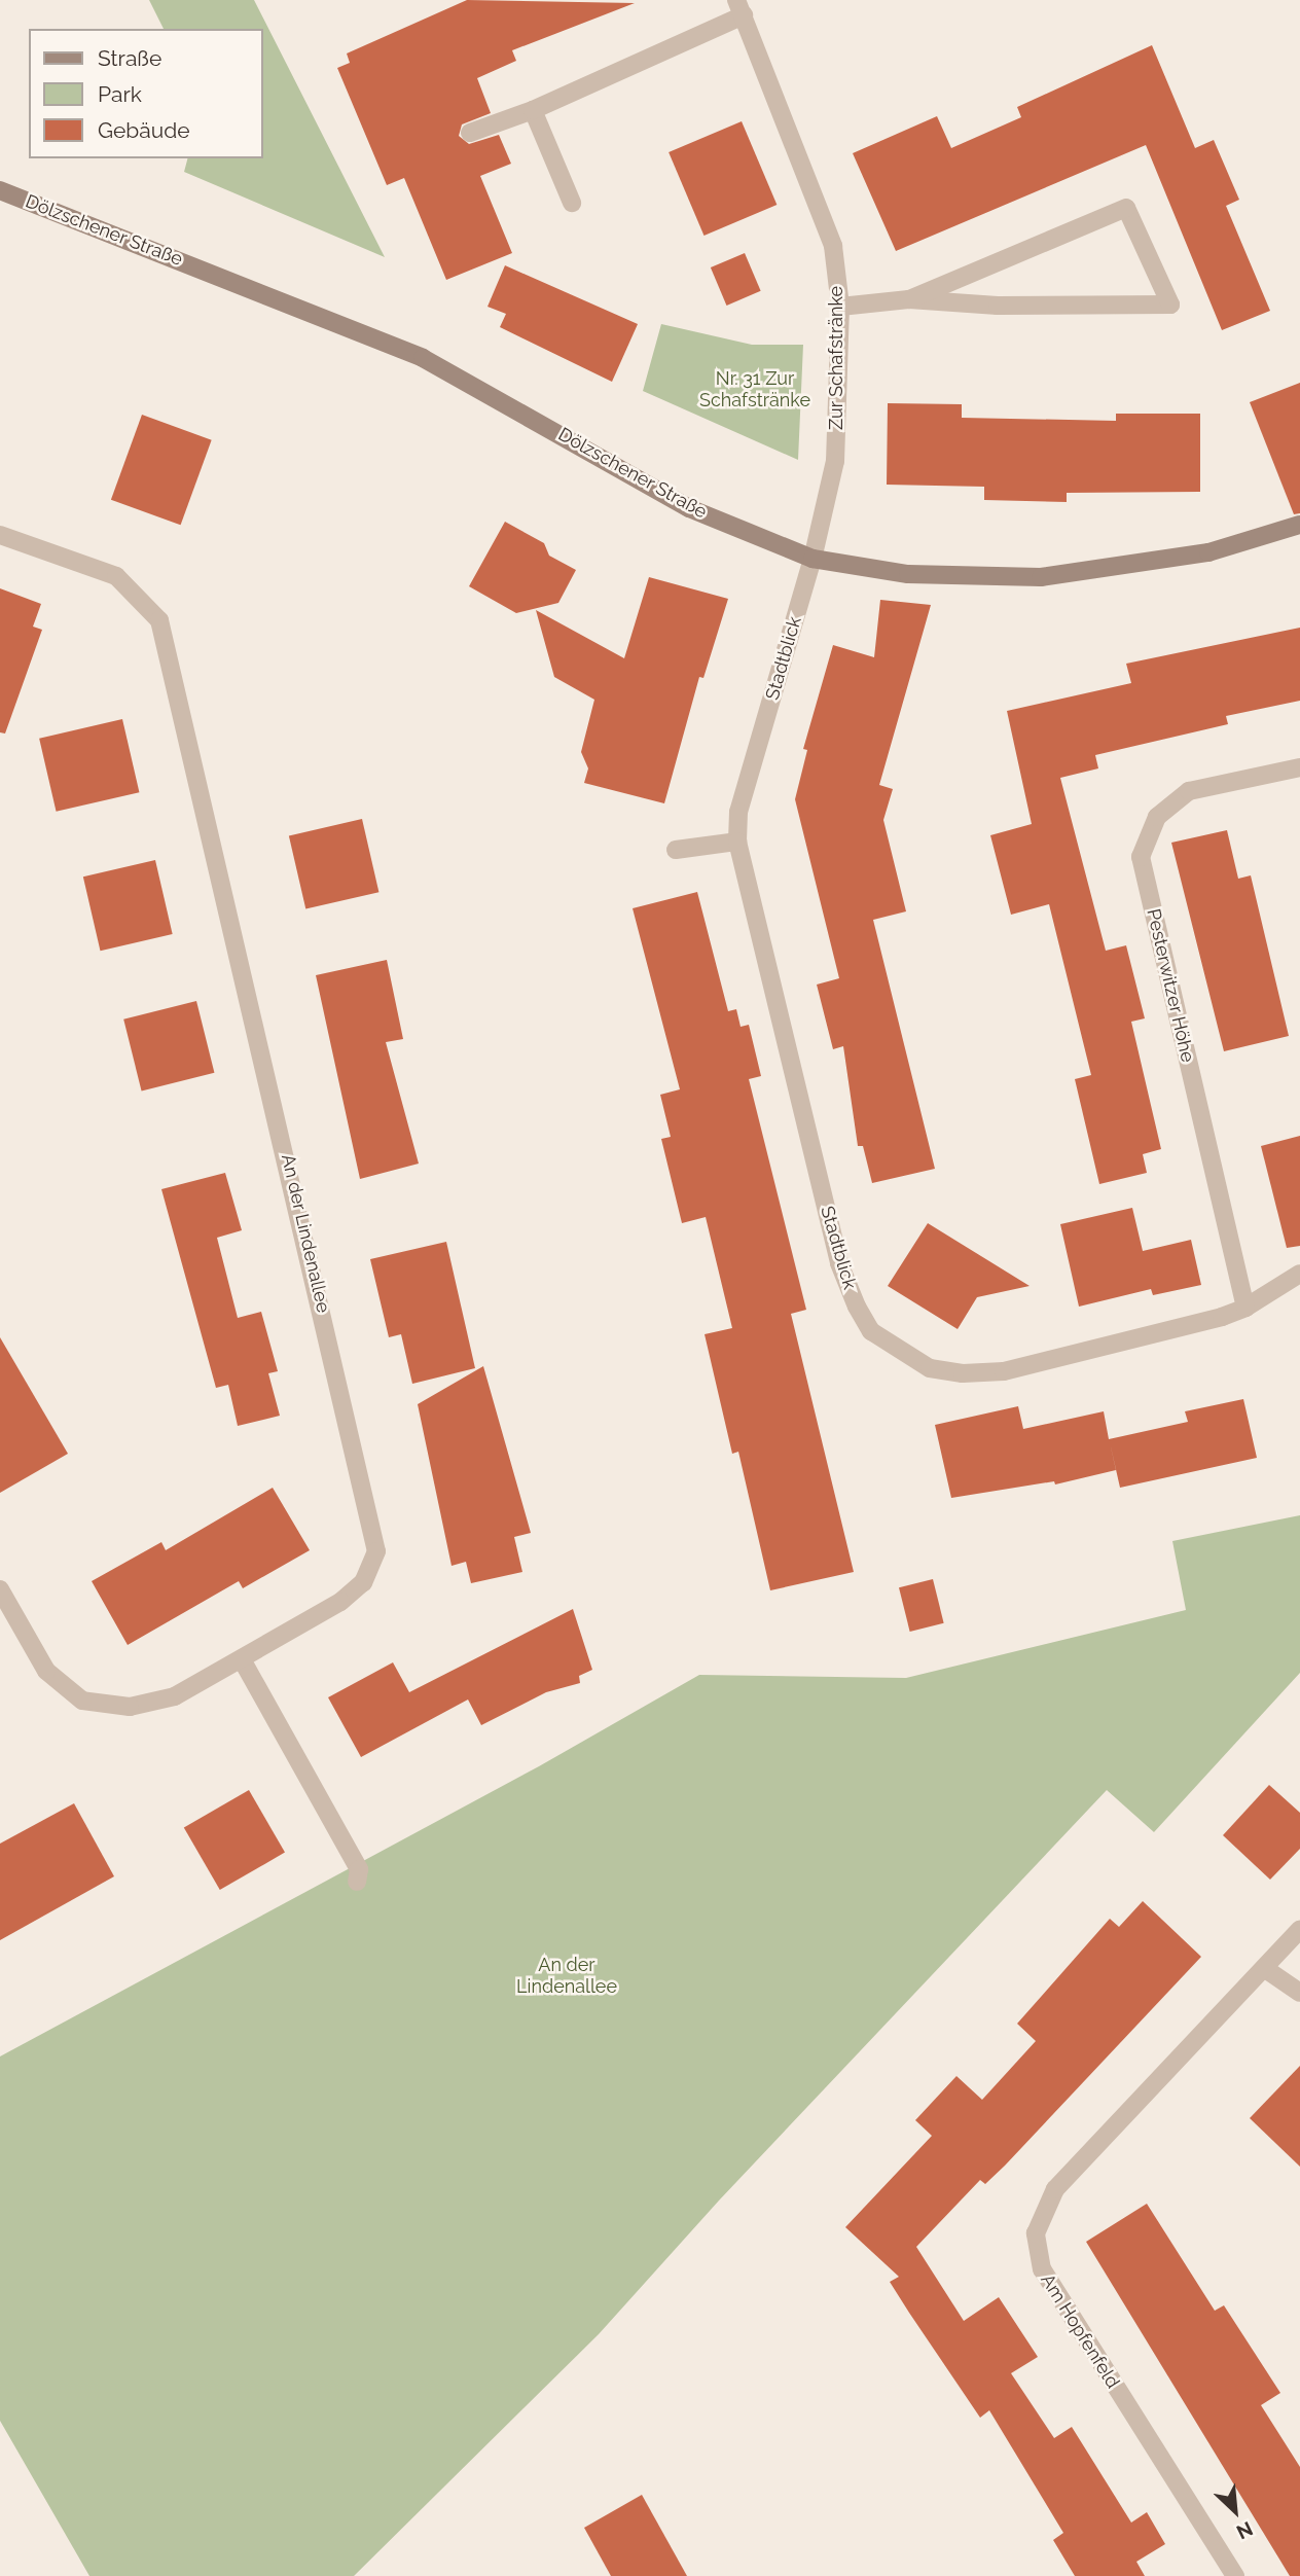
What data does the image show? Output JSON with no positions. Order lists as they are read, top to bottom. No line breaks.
{"streets":{"street":["Dölzschener Straße","Zur Schafstränke","Stadtblick","Pesterwitzer Höhe","An der Lindenallee","Am Hopfenfeld"]},"crossings":[["Dölzschener Straße","Zur Schafstränke"],["Dölzschener Straße","Stadtblick"],["Zur Schafstränke","Stadtblick"],["Stadtblick","Pesterwitzer Höhe"]],"parks":["Nr. 31 Zur Schafstränke","An der Lindenallee"],"legend":["Straße","Park","Gebäude"],"north":"bottom right"}
